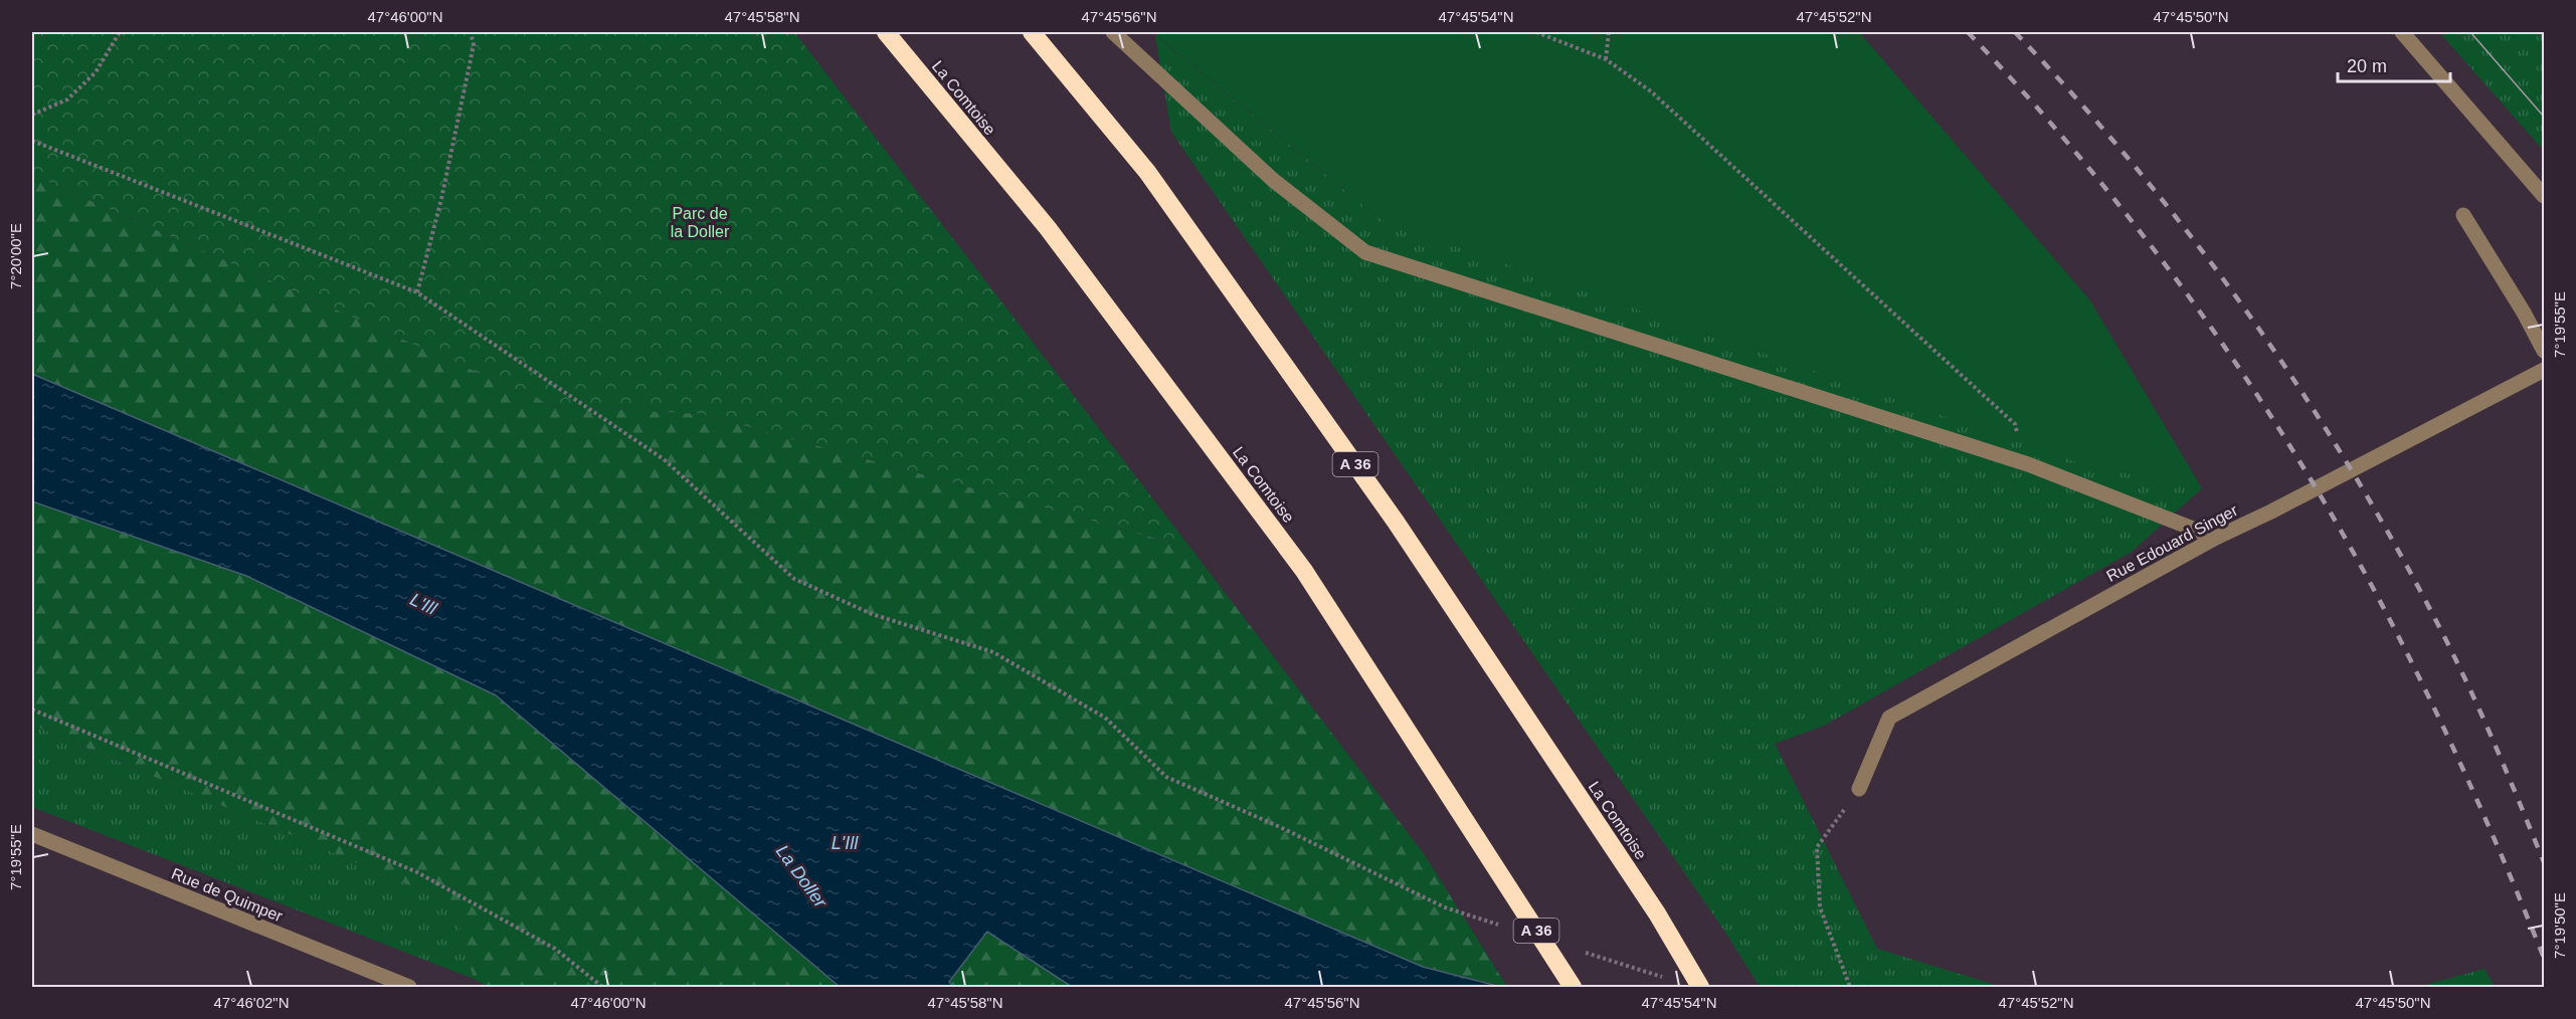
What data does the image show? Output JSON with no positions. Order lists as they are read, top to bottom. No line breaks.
{"streets":{"highway":["La Comtoise","A 36"],"street":["Rue Edouard Singer","Rue de Quimper"]},"water":["L'Ill","La Doller"],"parks":["Parc de la Doller"],"scale_bar":"20 m","coordinates":["47°46'00\"N","47°45'58\"N","47°45'56\"N","47°45'54\"N","47°45'52\"N","47°45'50\"N","7°20'00\"E","7°19'55\"E","7°19'50\"E","47°46'02\"N"]}
